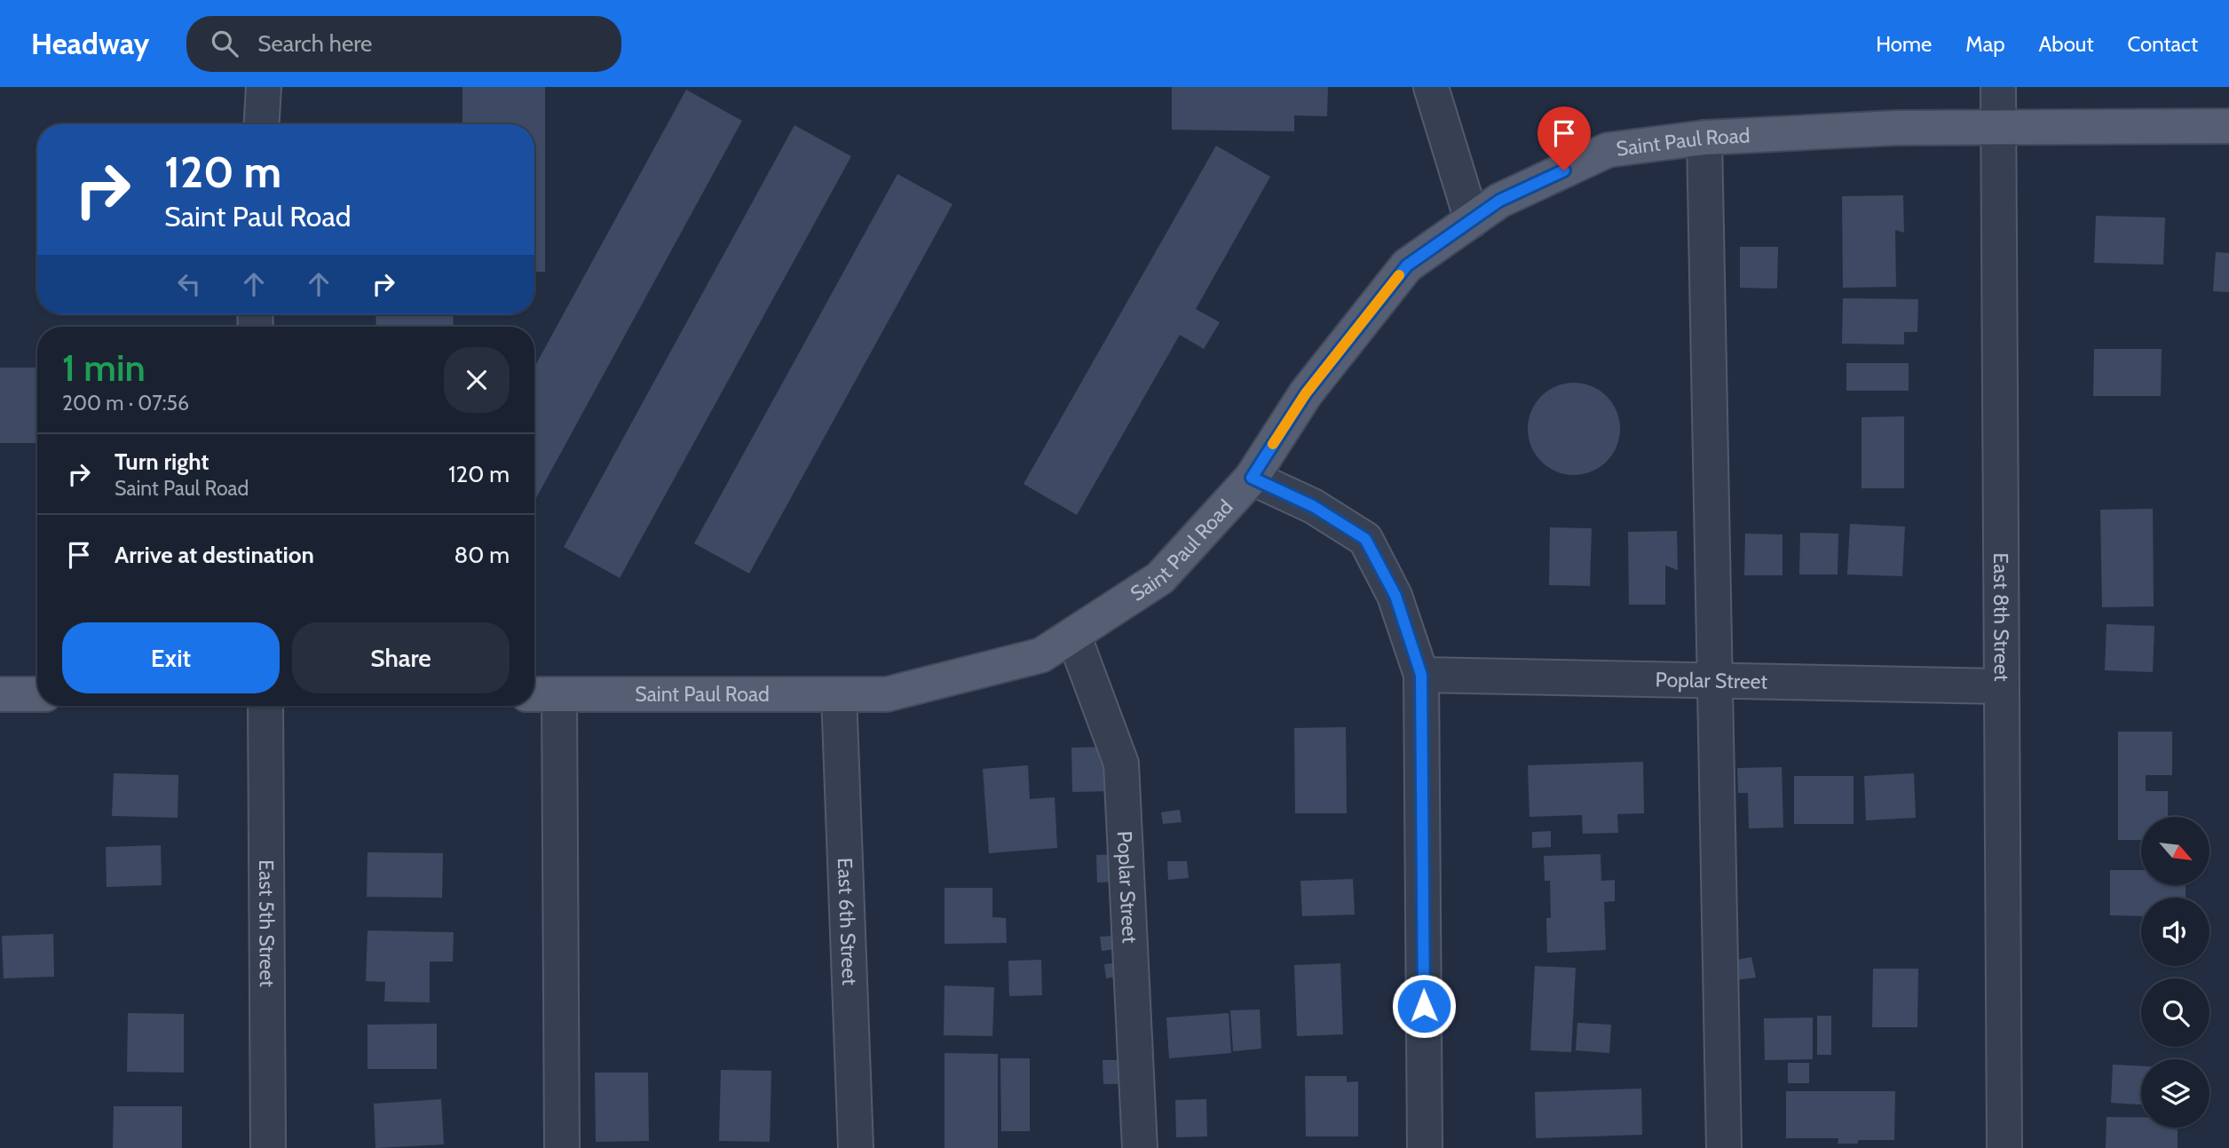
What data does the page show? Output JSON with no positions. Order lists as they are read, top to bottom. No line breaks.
{"streets":{"main road":["Saint Paul Road"],"street":["East 8th Street","Poplar Street","East 6th Street","East 5th Street"]},"crossings":[["Saint Paul Road","East 8th Street"],["Saint Paul Road","Poplar Street"],["Saint Paul Road","East 6th Street"],["East 8th Street","Poplar Street"]],"north":"bottom right","page":{"header":"Headway","search":"Search here","nav":["Home","Map","About","Contact"],"turn":["120 m","Saint Paul Road"],"heading":["1 min","200 m · 07:56"],"list":[{"name":"Turn right","note":"Saint Paul Road","value":"120 m"},{"name":"Arrive at destination","value":"80 m"}],"buttons":["Exit","Share"]}}
